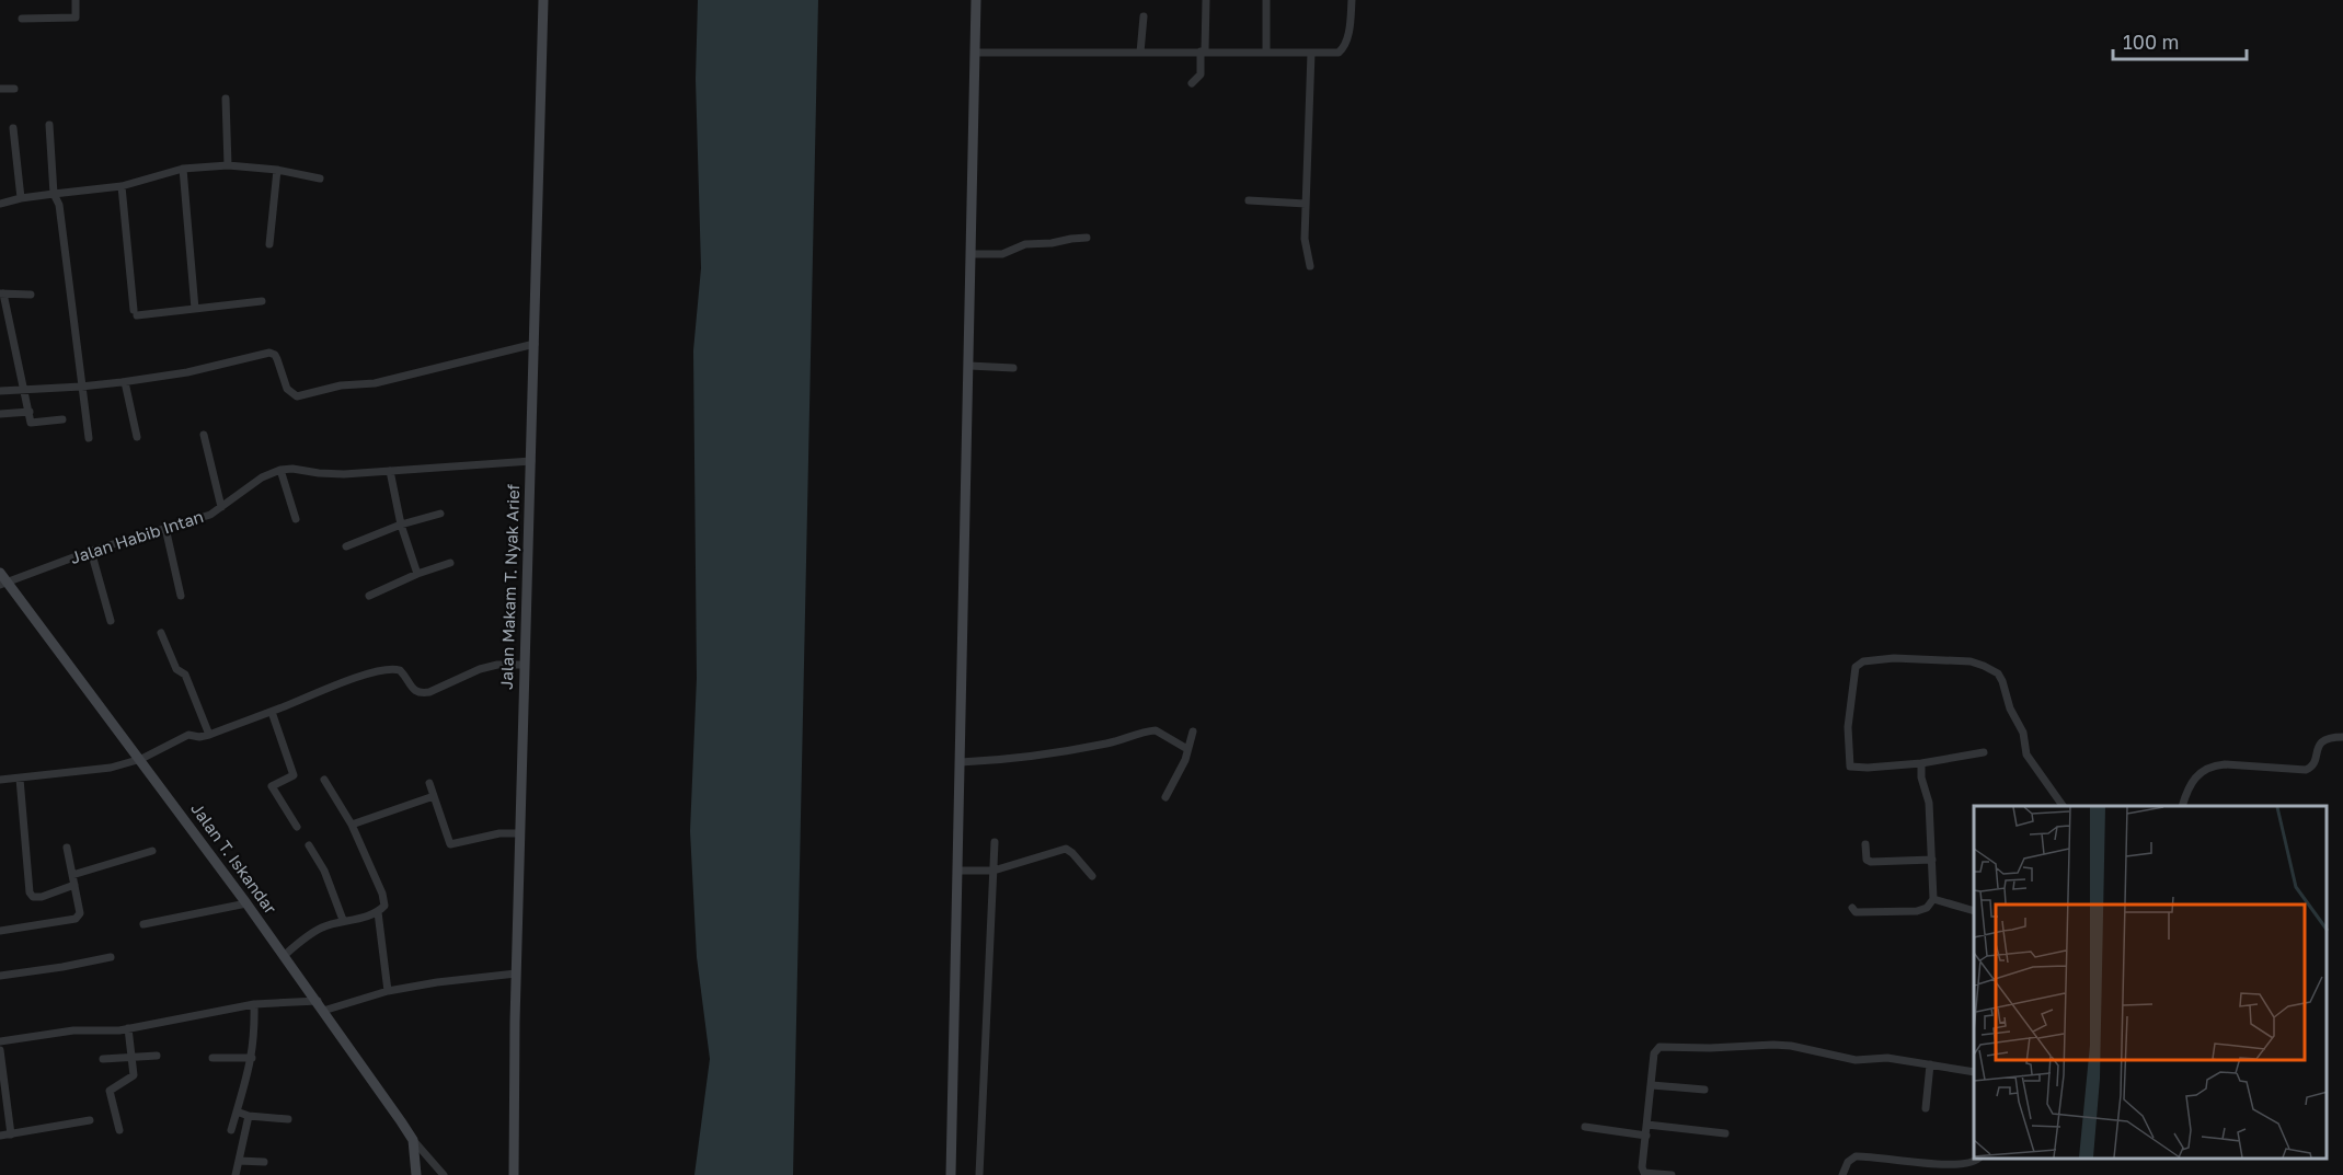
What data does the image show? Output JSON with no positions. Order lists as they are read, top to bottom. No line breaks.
{"streets":{"street":["Jalan Habib Intan","Jalan Makam T. Nyak Arief","Jalan T. Iskandar"]},"crossings":[["Jalan Habib Intan","Jalan T. Iskandar"]],"scale_bar":"100 m"}
